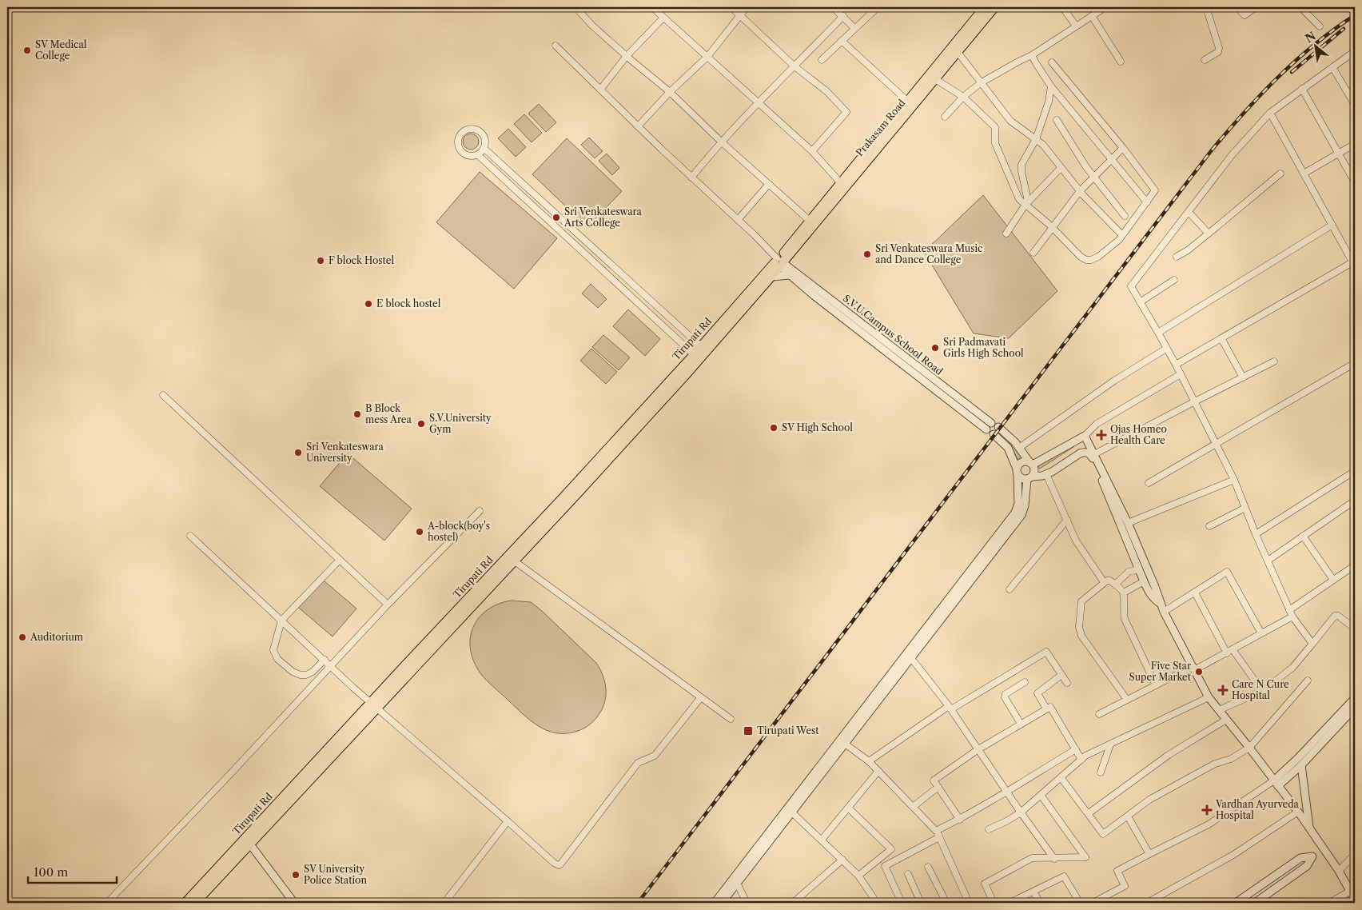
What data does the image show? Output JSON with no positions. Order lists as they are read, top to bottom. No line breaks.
{"streets":{"main road":["Prakasam Road","Tirupati Rd"],"street":["S.V.U.Campus School Road"]},"crossings":[["Prakasam Road","S.V.U.Campus School Road"],["Prakasam Road","Tirupati Rd"],["S.V.U.Campus School Road","Tirupati Rd"]],"places":{"other":["SV Medical College","Sri Venkateswara Arts College","Sri Venkateswara Music and Dance College","F block Hostel","E block hostel","Sri Padmavati Girls High School","B Block mess Area","S.V.University Gym","SV High School","Sri Venkateswara University","A-block(boy's hostel)","Auditorium","Five Star Super Market","SV University Police Station"],"health":["Ojas Homeo Health Care","Care N Cure Hospital","Vardhan Ayurveda Hospital"],"transit":["Tirupati West"]},"scale_bar":"100 m","north":"top left"}
